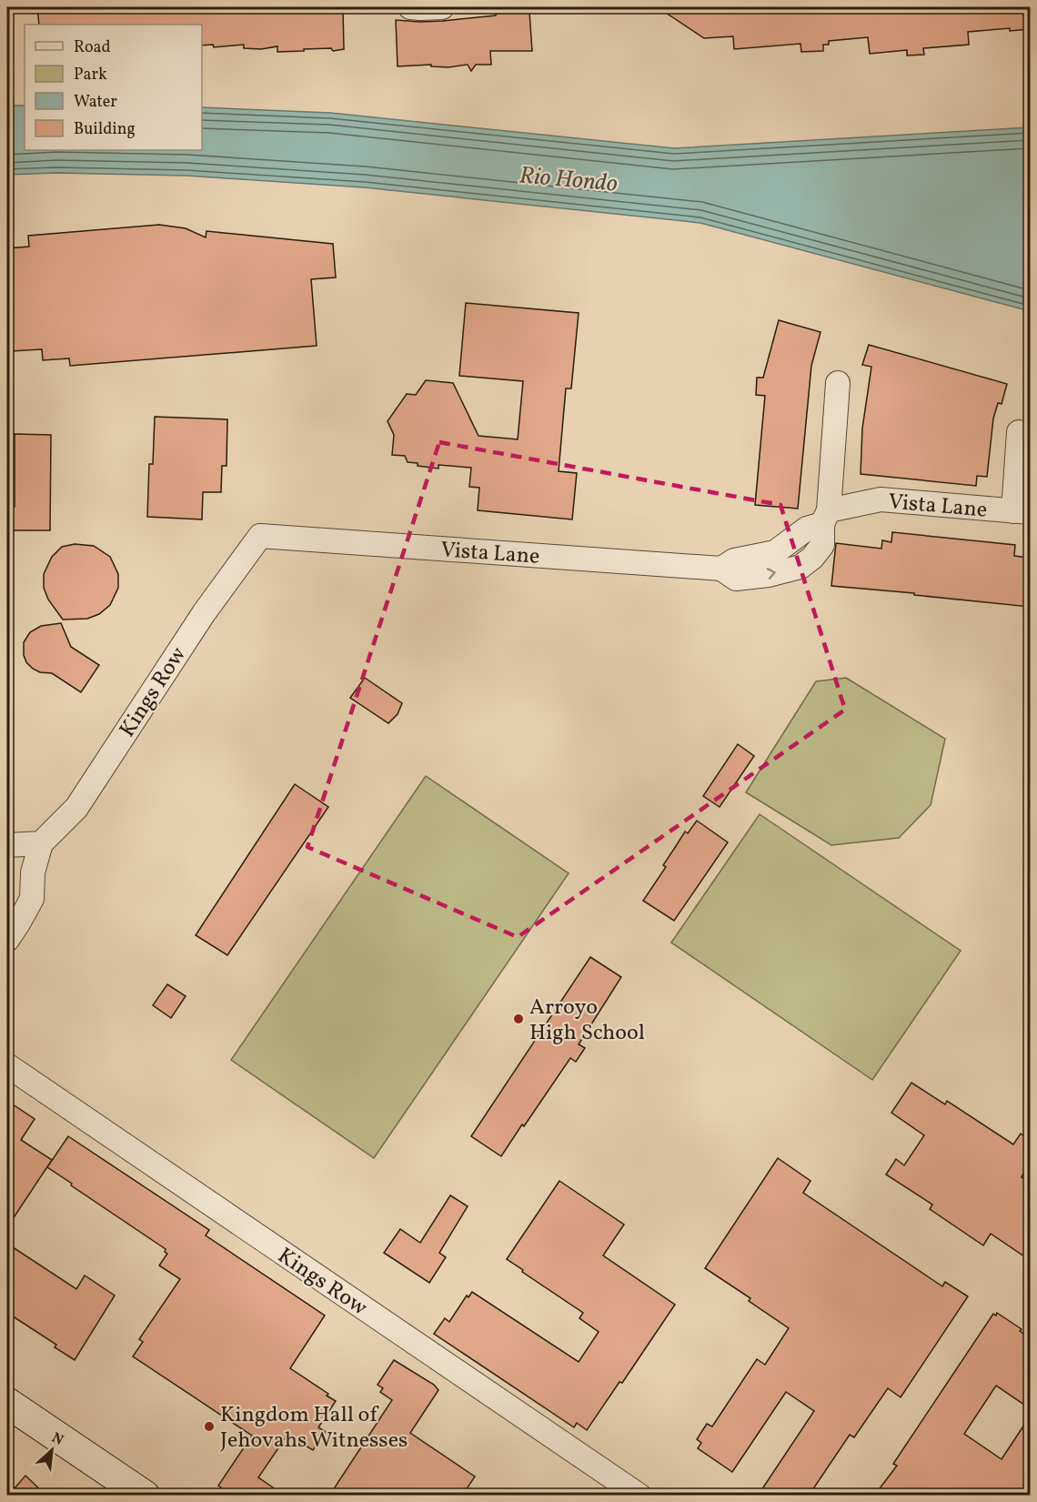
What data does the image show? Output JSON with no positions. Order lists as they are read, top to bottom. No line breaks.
{"streets":{"street":["Vista Lane","Kings Row"]},"crossings":[["Vista Lane","Kings Row"]],"water":["Rio Hondo"],"places":["Arroyo High School","Kingdom Hall of Jehovahs Witnesses"],"legend":["Road","Park","Water","Building"],"north":"top right"}
